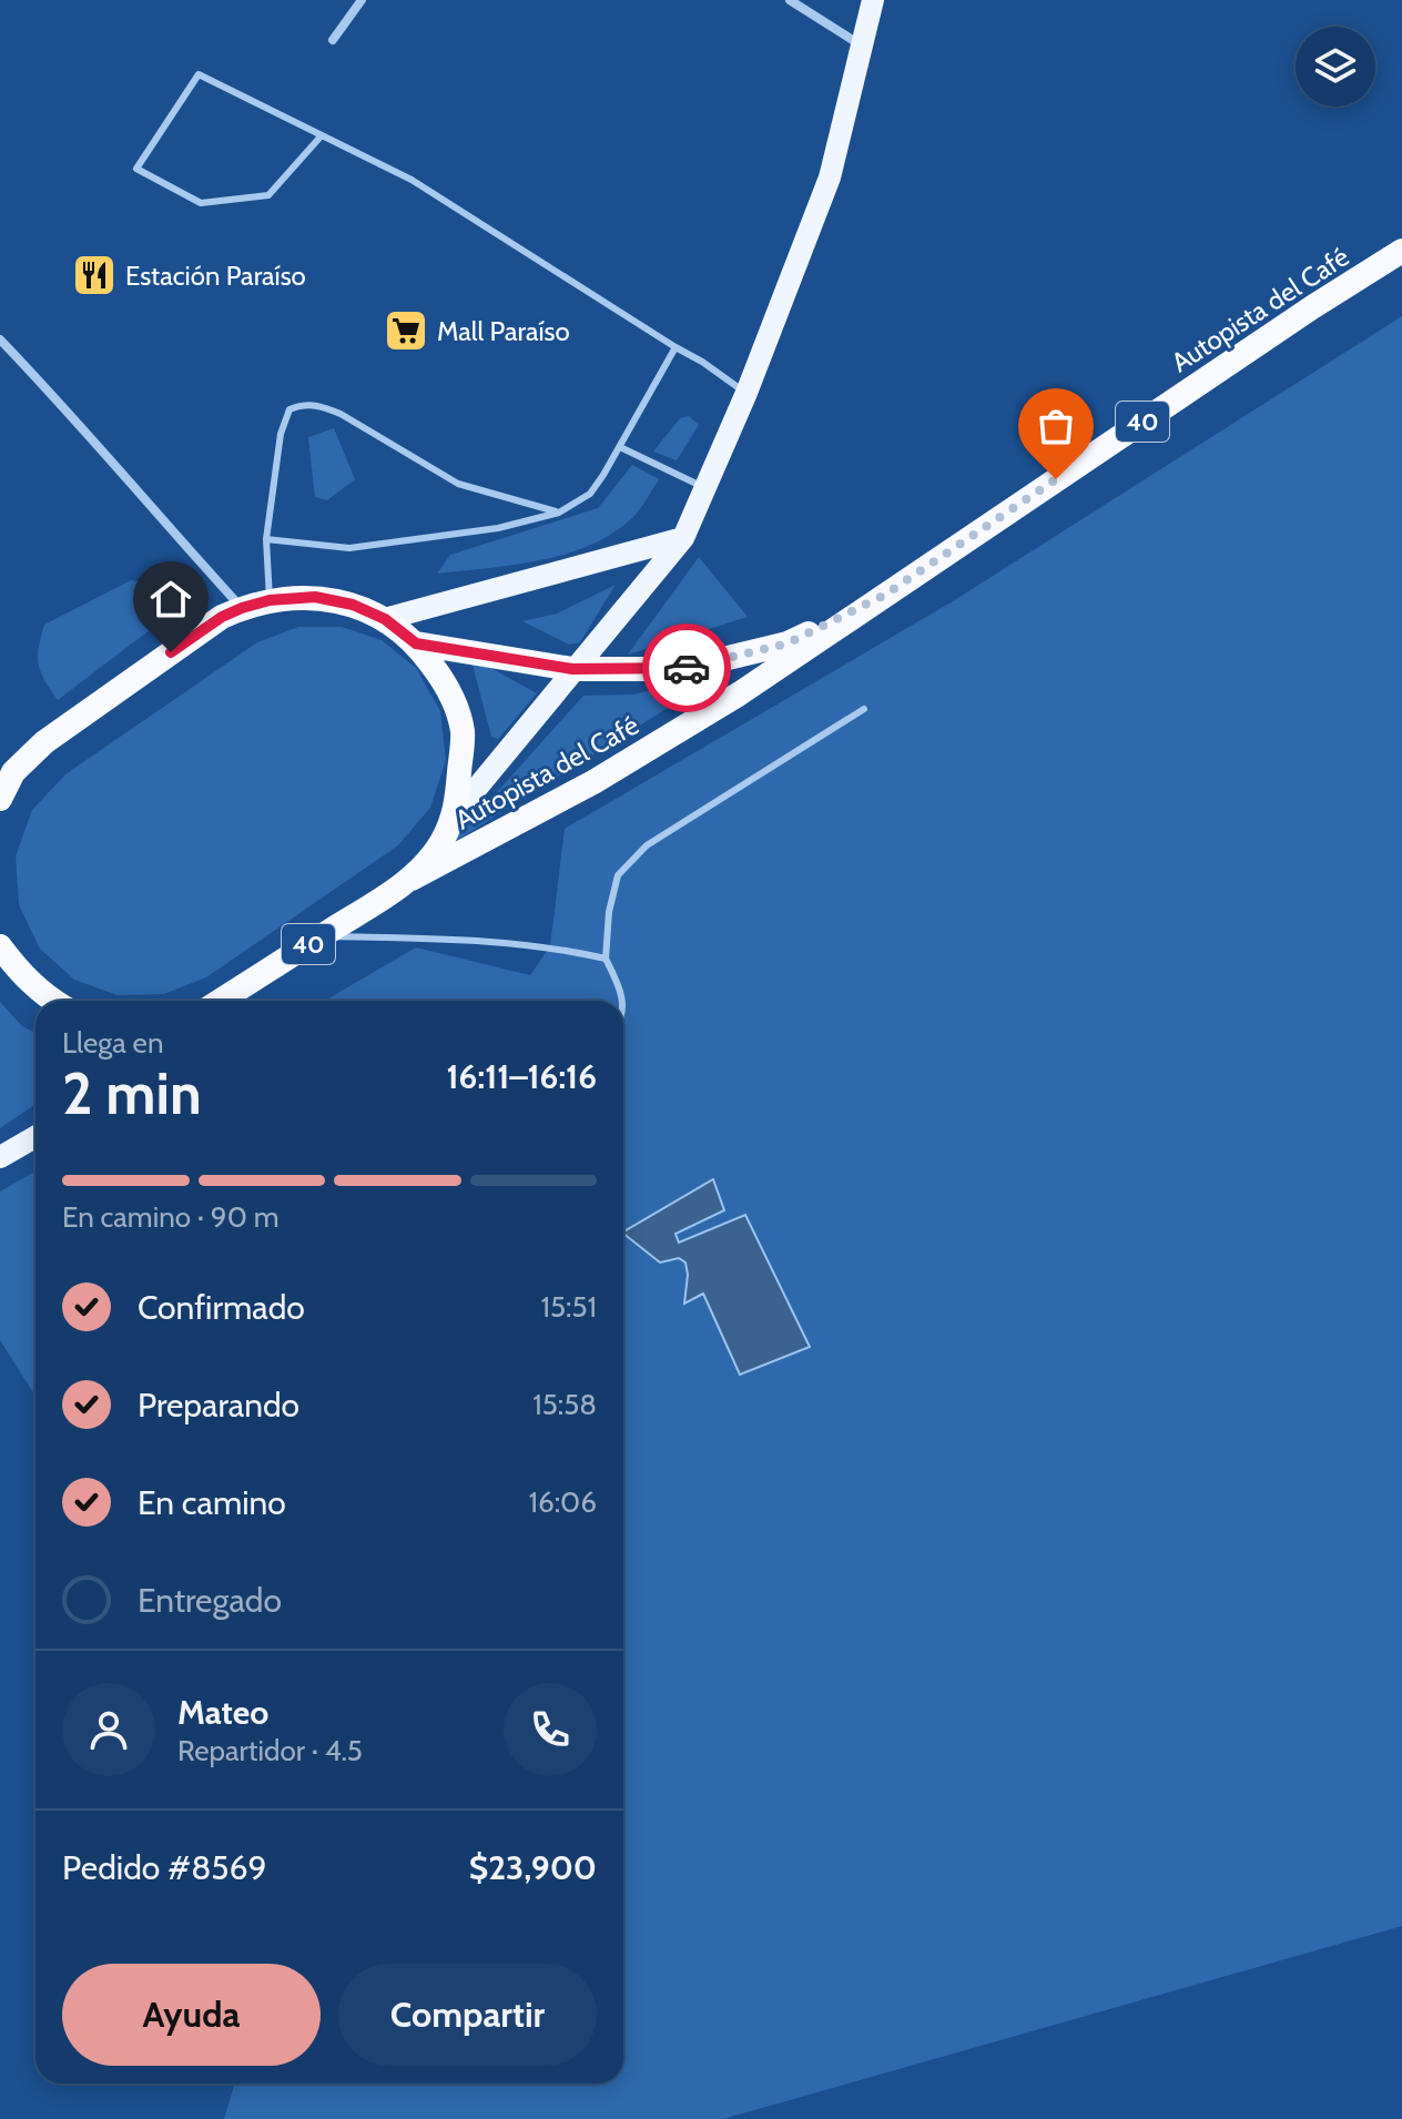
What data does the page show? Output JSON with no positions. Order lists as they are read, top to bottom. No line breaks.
{"streets":{"highway":["Autopista del Café","40"]},"crossings":[["Autopista del Café","40"]],"places":{"restaurant":["Estación Paraíso"],"supermarket":["Mall Paraíso"]},"page":{"heading":["2 min","Llega en","16:11–16:16"],"panel":["Mateo","Repartidor · 4.5","Pedido #8569","$23,900"],"bar":"En camino · 90 m","list":[["Confirmado","15:51"],["Preparando","15:58"],["En camino","16:06"],"Entregado"],"buttons":["Ayuda","Compartir"]}}
